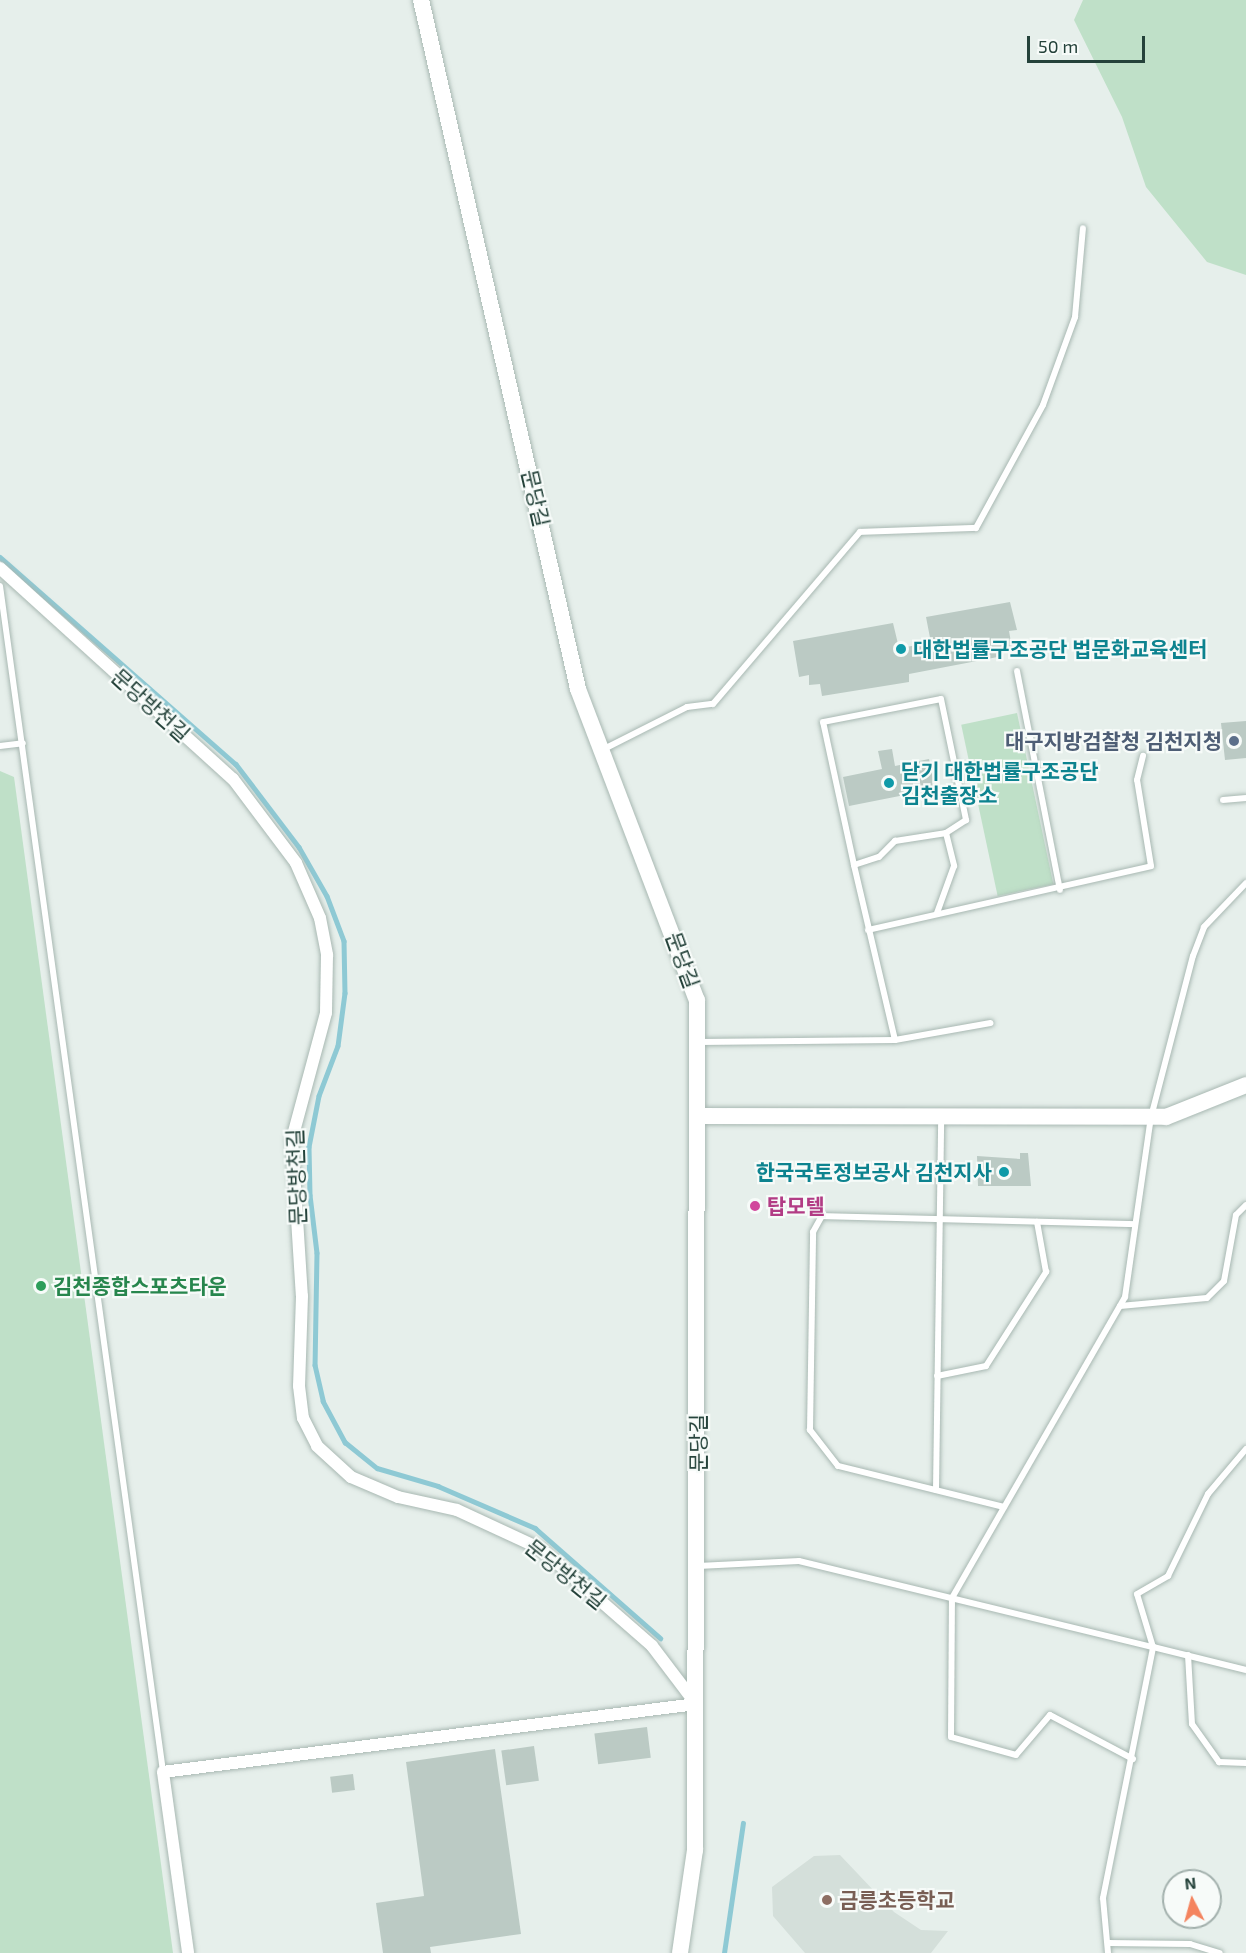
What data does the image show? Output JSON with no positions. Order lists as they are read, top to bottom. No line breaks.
{"streets":{"street":["문당길","문당방천길"]},"crossings":[["문당길","문당방천길"]],"places":["대한법률구조공단 법문화교육센터","대구지방검찰청 김천지청","닫기 대한법률구조공단 김천출장소","한국국토정보공사 김천지사","탑모텔","김천종합스포츠타운","금릉초등학교"],"scale_bar":"50 m","north":"top"}
